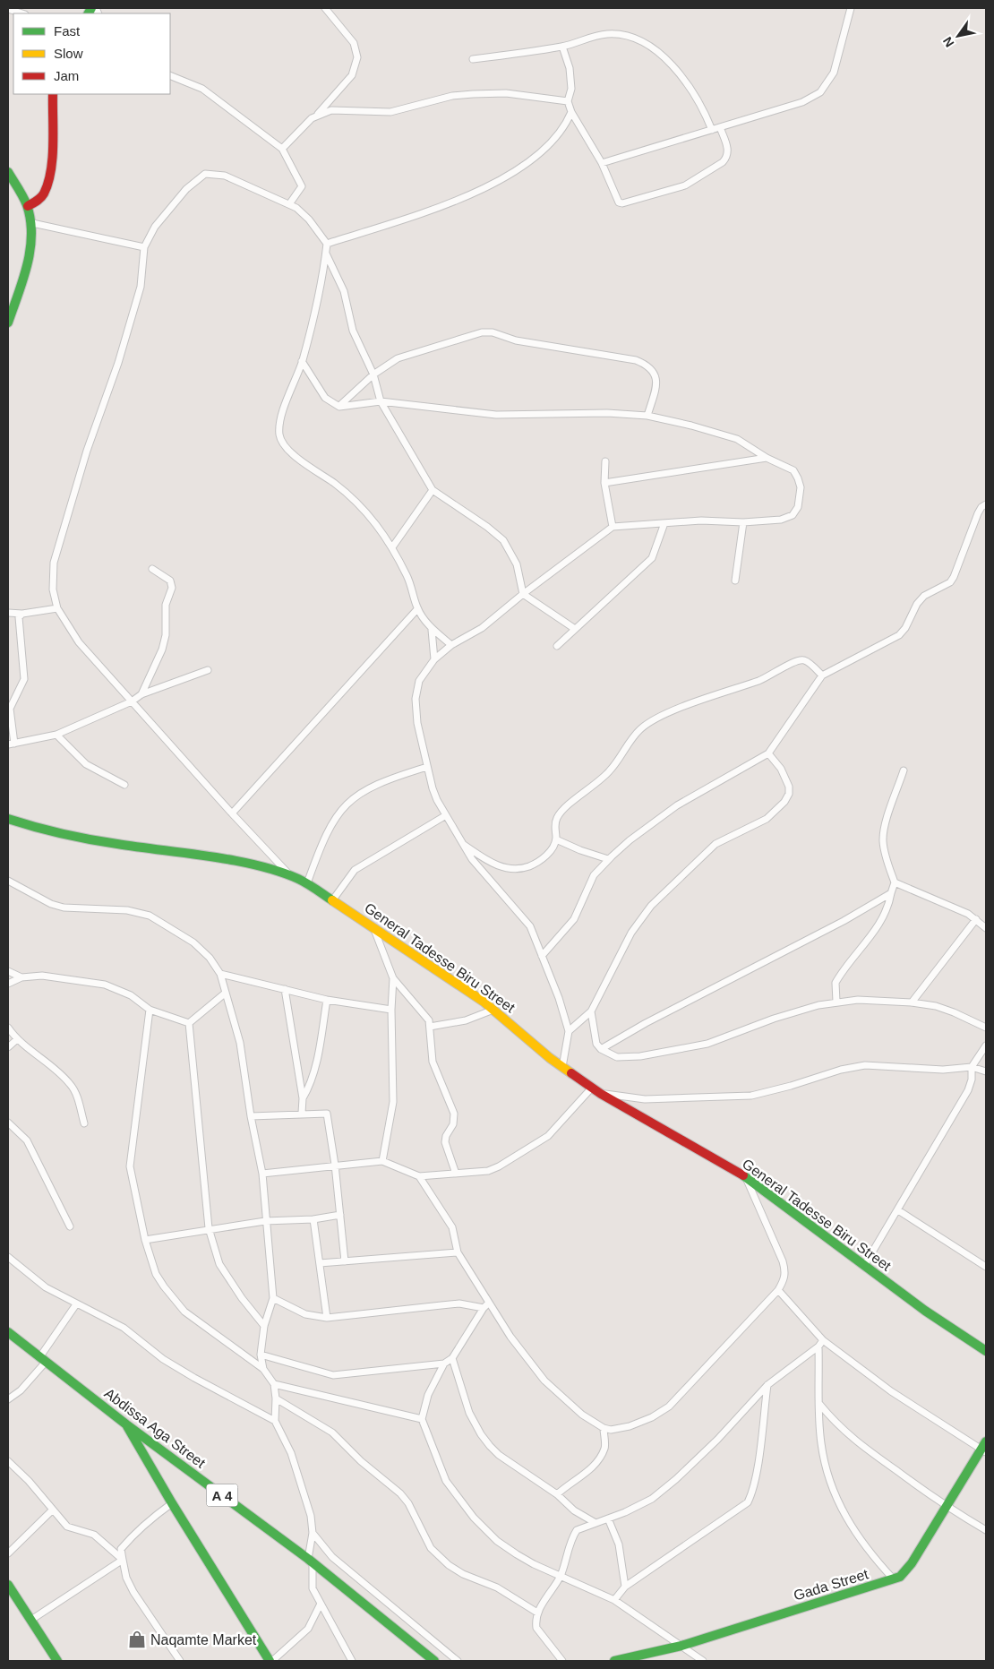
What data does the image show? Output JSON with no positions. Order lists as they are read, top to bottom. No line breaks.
{"streets":{"main road":["General Tadesse Biru Street","Abdissa Aga Street","A 4","Gada Street"]},"places":{"shop":["Naqamte Market"]},"legend":["Fast","Slow","Jam"],"north":"bottom left"}
